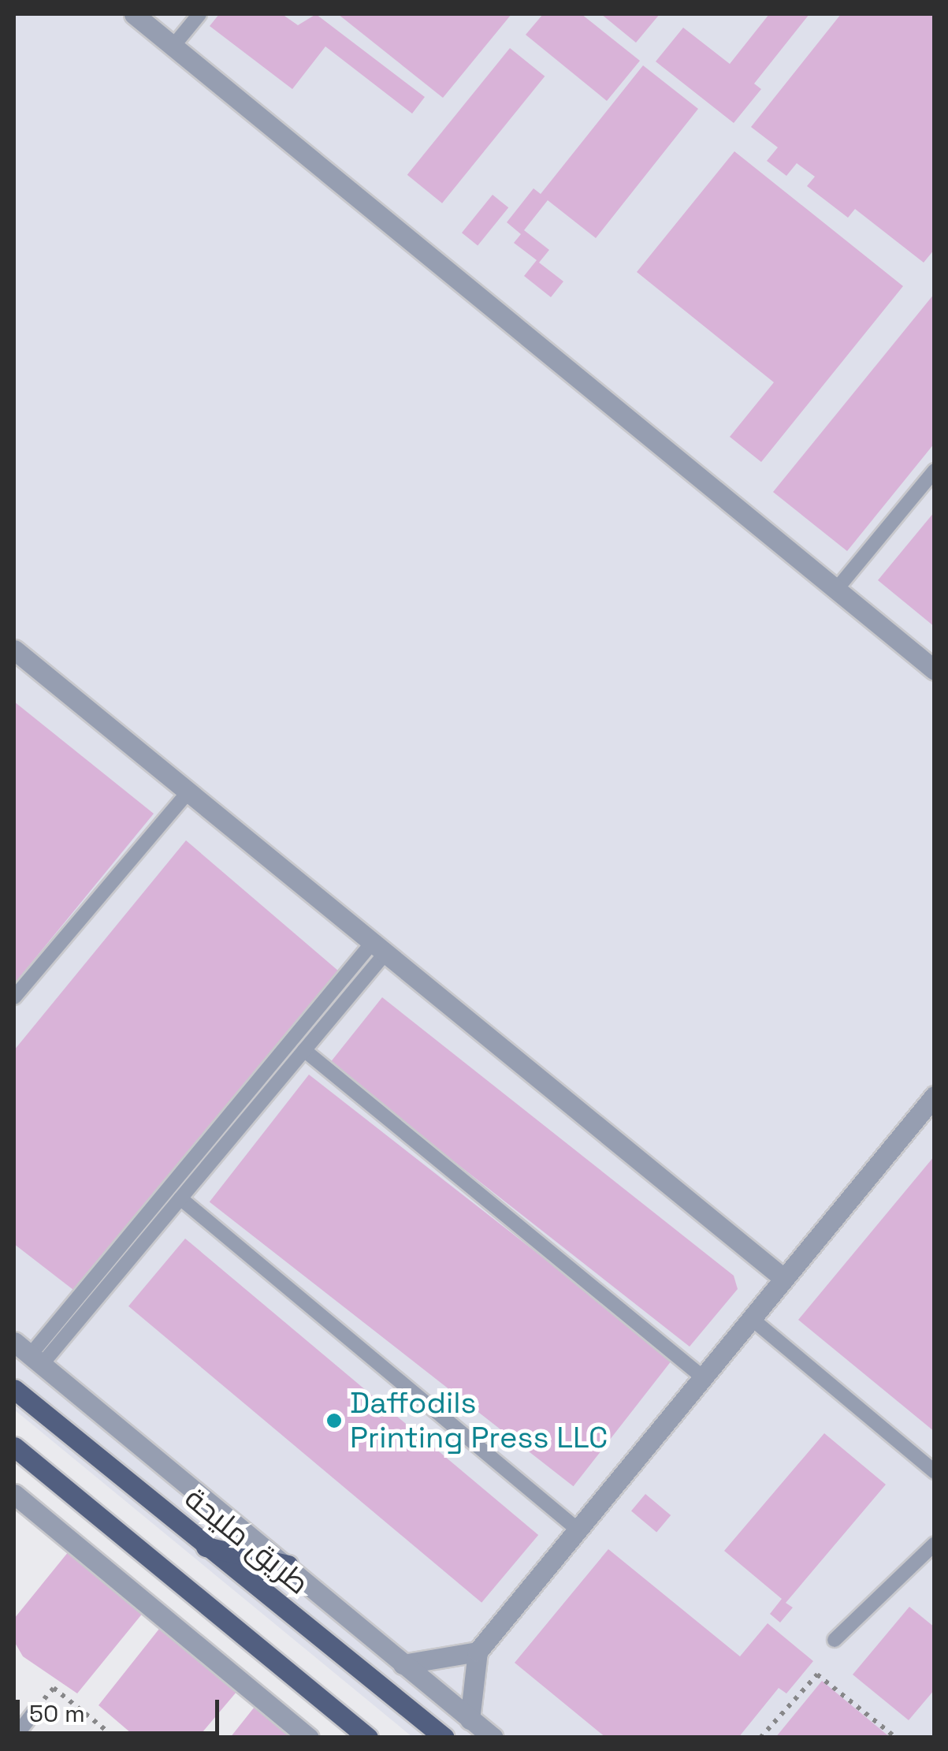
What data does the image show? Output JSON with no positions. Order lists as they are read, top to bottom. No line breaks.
{"streets":{"main road":["طريق مليحة"]},"places":["Daffodils Printing Press LLC"],"scale_bar":"50 m"}
